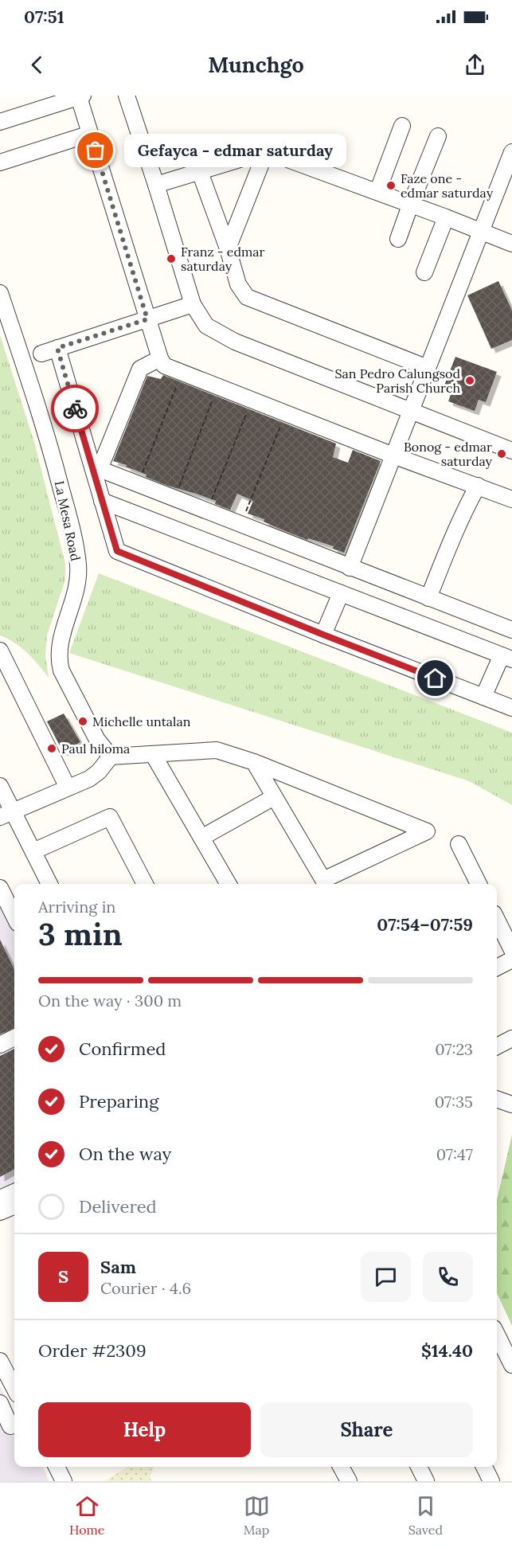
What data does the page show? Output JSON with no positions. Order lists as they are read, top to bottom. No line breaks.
{"streets":{"street":["La Mesa Road"]},"places":["Gefayca - edmar saturday","Faze one - edmar saturday","Franz - edmar saturday","San Pedro Calungsod Parish Church","Bonog - edmar saturday","Michelle untalan","Paul hiloma"],"page":{"status":"07:51","header":"Munchgo","bubble":"Gefayca - edmar saturday","heading":["3 min","Arriving in","07:54–07:59"],"panel":["Sam","Courier · 4.6","Order #2309","$14.40"],"bar":"On the way · 300 m","list":[["Confirmed","07:23"],["Preparing","07:35"],["On the way","07:47"],"Delivered"],"round":"S","buttons":["Help","Share"],"tabs":["Home","Map","Saved"]}}
